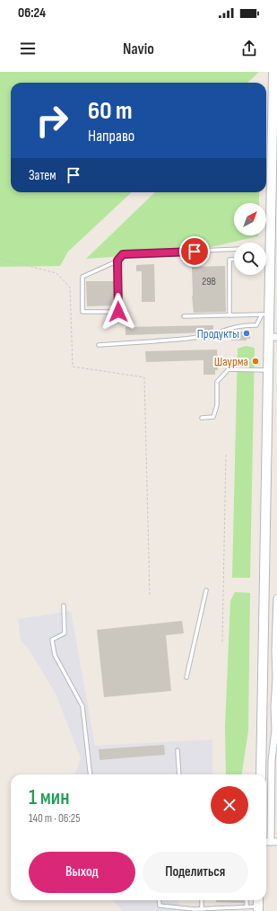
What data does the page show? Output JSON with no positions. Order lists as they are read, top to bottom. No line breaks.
{"places":["Продукты","Шаурма"],"house_numbers":["29В"],"north":"top right","page":{"status":"06:24","header":"Navio","turn":["60 m","Направо"],"then":"Затем","heading":["1 мин","140 m · 06:25"],"buttons":["Выход","Поделиться"]}}
